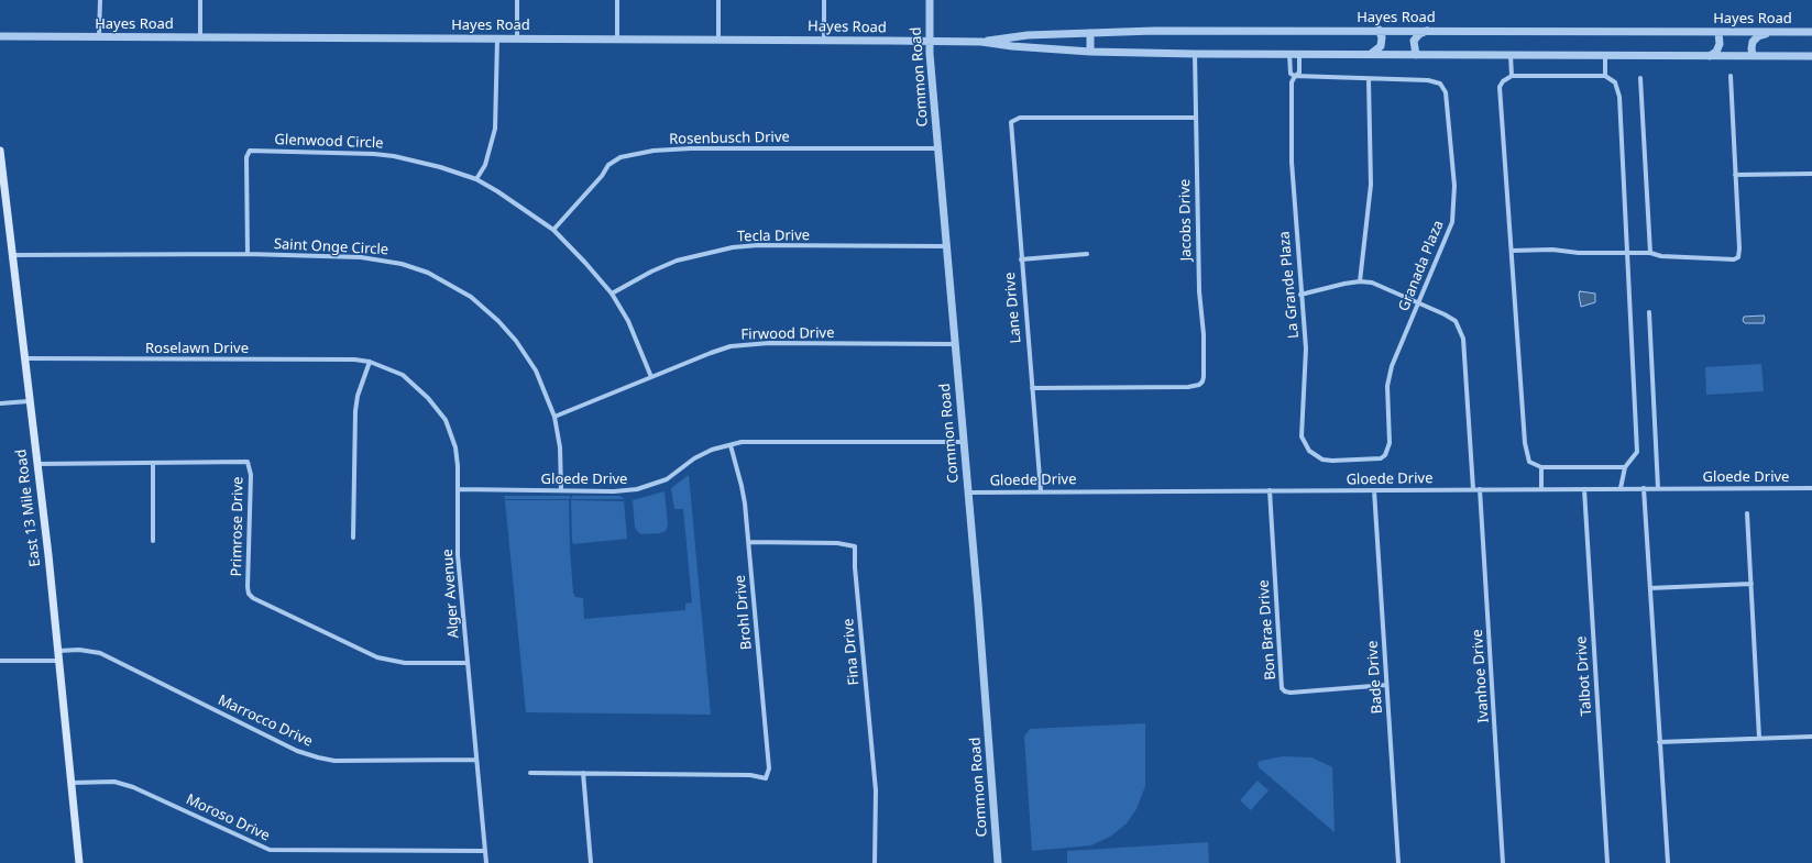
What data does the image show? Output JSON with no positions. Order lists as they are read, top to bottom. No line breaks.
{"streets":{"main road":["East 13 Mile Road"],"street":["Hayes Road","Common Road","Rosenbusch Drive","Glenwood Circle","Jacobs Drive","Tecla Drive","Saint Onge Circle","Granada Plaza","La Grande Plaza","Lane Drive","Firwood Drive","Roselawn Drive","Gloede Drive","Primrose Drive","Alger Avenue","Brohl Drive","Bon Brae Drive","Fina Drive","Ivanhoe Drive","Talbot Drive","Bade Drive","Marrocco Drive","Moroso Drive"]},"crossings":[["Hayes Road","Common Road"],["Hayes Road","Jacobs Drive"],["Hayes Road","La Grande Plaza"],["Common Road","Rosenbusch Drive"],["Common Road","Tecla Drive"],["Common Road","Firwood Drive"],["Common Road","Gloede Drive"],["Rosenbusch Drive","Glenwood Circle"],["Glenwood Circle","Tecla Drive"],["Glenwood Circle","Saint Onge Circle"],["Glenwood Circle","Firwood Drive"],["Jacobs Drive","Lane Drive"],["Saint Onge Circle","Firwood Drive"],["Saint Onge Circle","Gloede Drive"],["Saint Onge Circle","East 13 Mile Road"],["Granada Plaza","La Grande Plaza"],["Lane Drive","Gloede Drive"],["Roselawn Drive","East 13 Mile Road"],["Roselawn Drive","Alger Avenue"],["Gloede Drive","Alger Avenue"],["Gloede Drive","Brohl Drive"],["Gloede Drive","Bon Brae Drive"],["Gloede Drive","Ivanhoe Drive"],["Gloede Drive","Talbot Drive"],["Gloede Drive","Bade Drive"],["East 13 Mile Road","Primrose Drive"],["East 13 Mile Road","Marrocco Drive"],["East 13 Mile Road","Moroso Drive"],["Primrose Drive","Alger Avenue"],["Alger Avenue","Marrocco Drive"],["Alger Avenue","Moroso Drive"],["Brohl Drive","Fina Drive"],["Bon Brae Drive","Bade Drive"]]}
